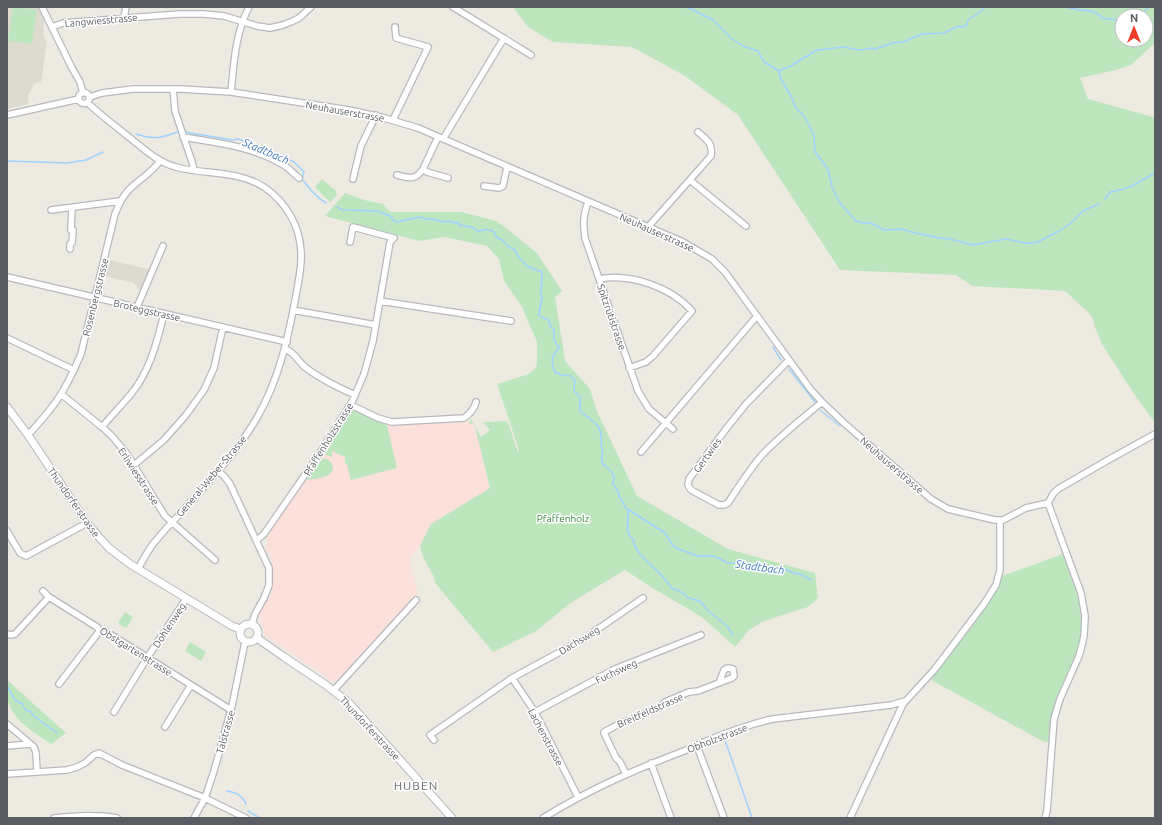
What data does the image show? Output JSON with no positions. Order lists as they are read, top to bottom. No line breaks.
{"streets":{"street":["Langwiesstrasse","Neuhauserstrasse","Rosenbergstrasse","Broteggstrasse","Spitzrütistrasse","Pfaffenholzstrasse","Gertwies","Erliwiesstrasse","General-Weber-Strasse","Thundorferstrasse","Dohlenweg","Dachsweg","Obstgartenstrasse","Fuchsweg","Breitfeldstrasse","Talstrasse","Lachenstrasse","Obholzstrasse"]},"crossings":[["Neuhauserstrasse","Spitzrütistrasse"],["Neuhauserstrasse","Gertwies"],["Neuhauserstrasse","General-Weber-Strasse"],["Rosenbergstrasse","Broteggstrasse"],["Rosenbergstrasse","Erliwiesstrasse"],["Rosenbergstrasse","General-Weber-Strasse"],["Rosenbergstrasse","Thundorferstrasse"],["Broteggstrasse","General-Weber-Strasse"],["Erliwiesstrasse","General-Weber-Strasse"],["General-Weber-Strasse","Thundorferstrasse"],["Thundorferstrasse","Dohlenweg"],["Thundorferstrasse","Talstrasse"],["Dohlenweg","Obstgartenstrasse"],["Dachsweg","Lachenstrasse"],["Obstgartenstrasse","Talstrasse"],["Fuchsweg","Lachenstrasse"],["Breitfeldstrasse","Obholzstrasse"],["Lachenstrasse","Obholzstrasse"]],"districts":["HUBEN"],"water":["Stadtbach"],"parks":["Pfaffenholz"],"north":"top"}
